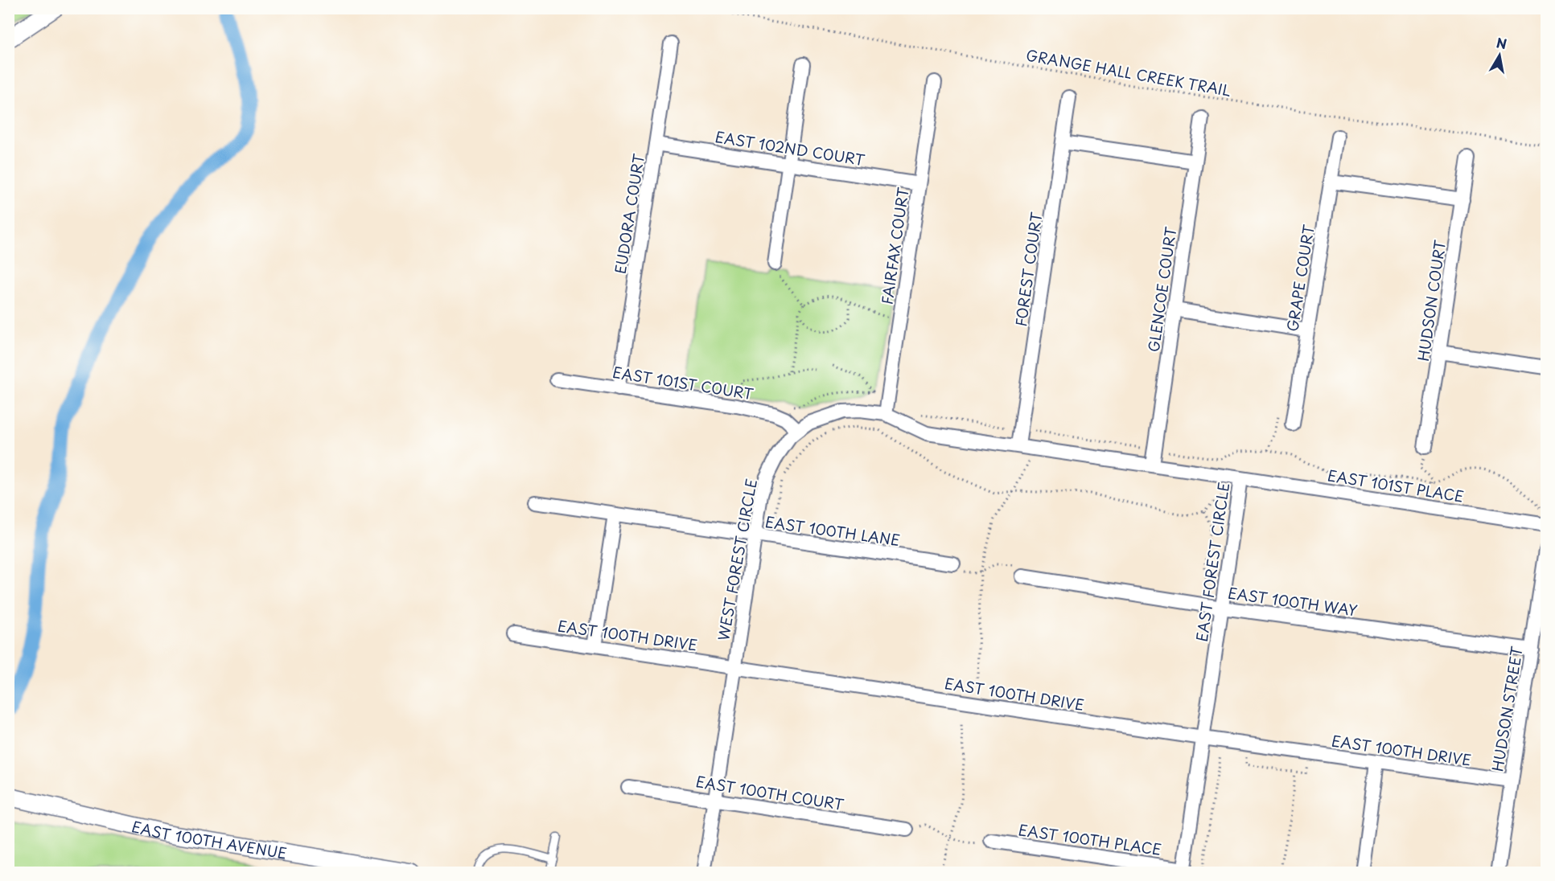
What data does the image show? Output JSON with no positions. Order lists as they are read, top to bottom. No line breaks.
{"streets":{"street":["EAST 102ND COURT","EUDORA COURT","FAIRFAX COURT","FOREST COURT","GRAPE COURT","GLENCOE COURT","HUDSON COURT","EAST 101ST COURT","EAST 101ST PLACE","EAST 100TH LANE","WEST FOREST CIRCLE","EAST FOREST CIRCLE","EAST 100TH WAY","EAST 100TH DRIVE","HUDSON STREET","EAST 100TH COURT","EAST 100TH AVENUE","EAST 100TH PLACE"],"path":["GRANGE HALL CREEK TRAIL"]},"crossings":[["EAST 102ND COURT","EUDORA COURT"],["EAST 102ND COURT","FAIRFAX COURT"],["EUDORA COURT","EAST 101ST COURT"],["FAIRFAX COURT","WEST FOREST CIRCLE"],["FOREST COURT","WEST FOREST CIRCLE"],["FOREST COURT","EAST FOREST CIRCLE"],["GLENCOE COURT","EAST FOREST CIRCLE"],["EAST 101ST COURT","WEST FOREST CIRCLE"],["EAST 101ST PLACE","EAST FOREST CIRCLE"],["EAST 100TH LANE","WEST FOREST CIRCLE"],["WEST FOREST CIRCLE","EAST FOREST CIRCLE"],["WEST FOREST CIRCLE","EAST 100TH DRIVE"],["WEST FOREST CIRCLE","EAST 100TH COURT"],["EAST FOREST CIRCLE","EAST 100TH WAY"],["EAST FOREST CIRCLE","EAST 100TH DRIVE"],["EAST FOREST CIRCLE","EAST 100TH PLACE"],["EAST 100TH WAY","HUDSON STREET"],["EAST 100TH DRIVE","HUDSON STREET"]],"north":"top"}
